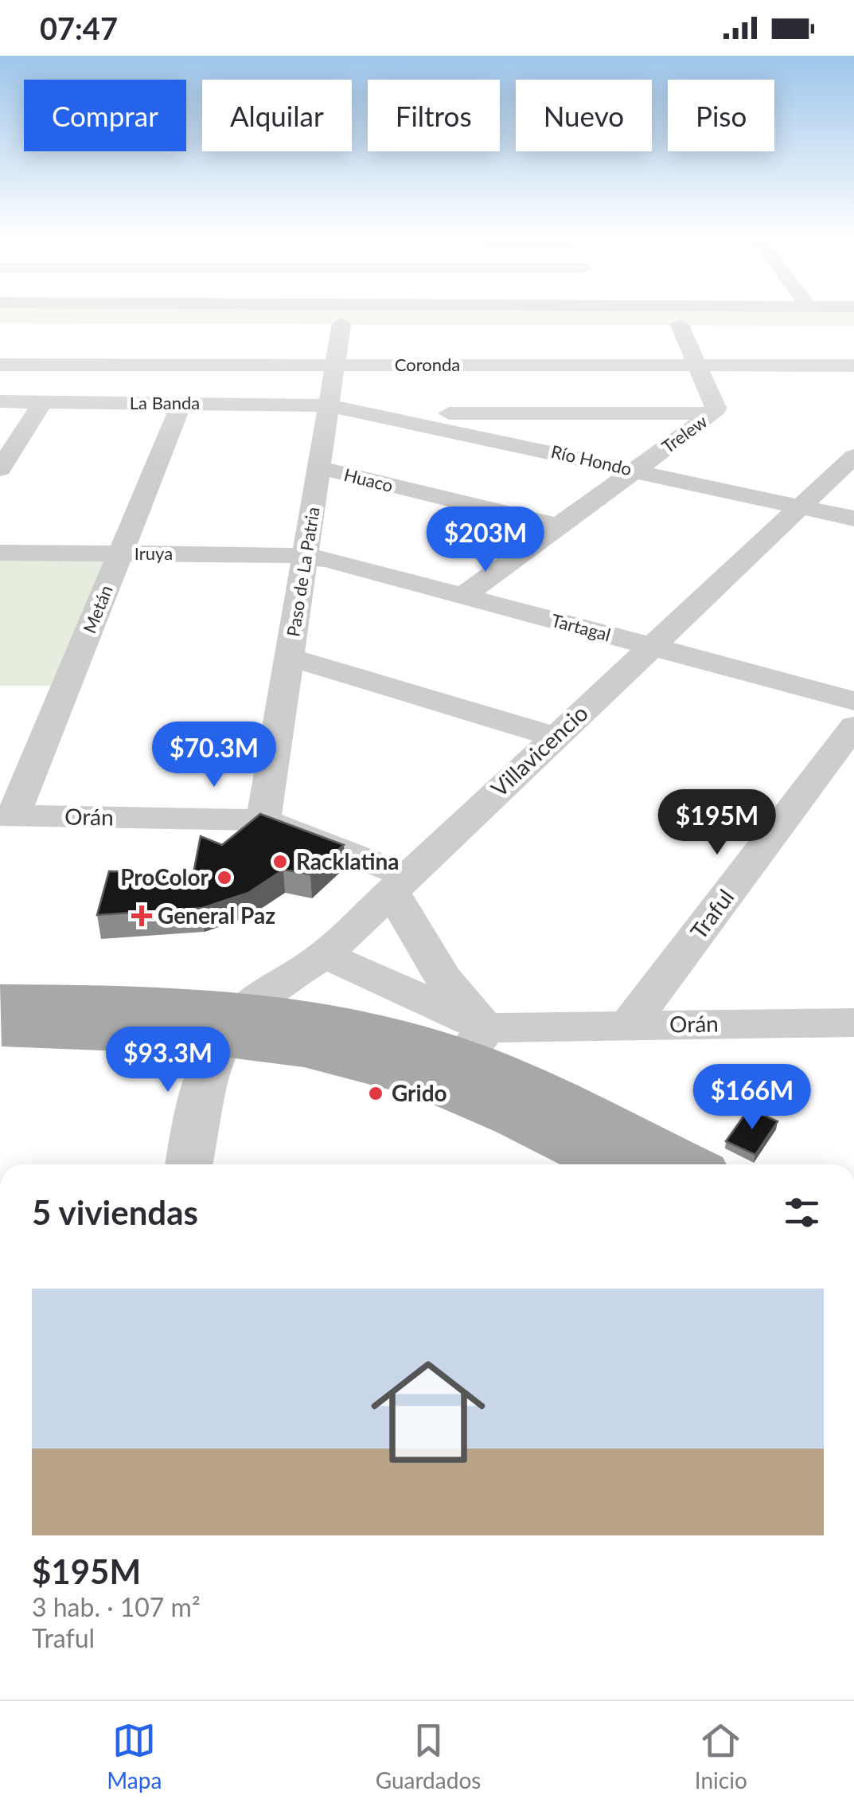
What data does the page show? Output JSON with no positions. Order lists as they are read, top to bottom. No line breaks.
{"streets":{"street":["Coronda","La Banda","Trelew","Río Hondo","Huaco","Iruya","Paso de La Patria","Metán","Tartagal","Villavicencio","Orán","Traful"]},"crossings":[["Coronda","Trelew"],["Coronda","Paso de La Patria"],["La Banda","Río Hondo"],["La Banda","Paso de La Patria"],["La Banda","Metán"],["Trelew","Río Hondo"],["Trelew","Huaco"],["Trelew","Tartagal"],["Río Hondo","Paso de La Patria"],["Río Hondo","Villavicencio"],["Huaco","Paso de La Patria"],["Iruya","Paso de La Patria"],["Iruya","Metán"],["Iruya","Tartagal"],["Paso de La Patria","Tartagal"],["Paso de La Patria","Orán"],["Metán","Orán"],["Tartagal","Villavicencio"],["Villavicencio","Orán"],["Orán","Traful"]],"places":{"other":["Racklatina","ProColor","Grido"],"health":["General Paz"]},"page":{"status":"07:47","chip":["Comprar","Alquilar","Filtros","Nuevo","Piso"],"price":["$203M","$70.3M","$195M","$93.3M","$166M"],"heading":"5 viviendas","list":[{"name":"$195M","note":"3 hab. · 107 m² · Traful"}],"tabs":["Mapa","Guardados","Inicio"]}}
